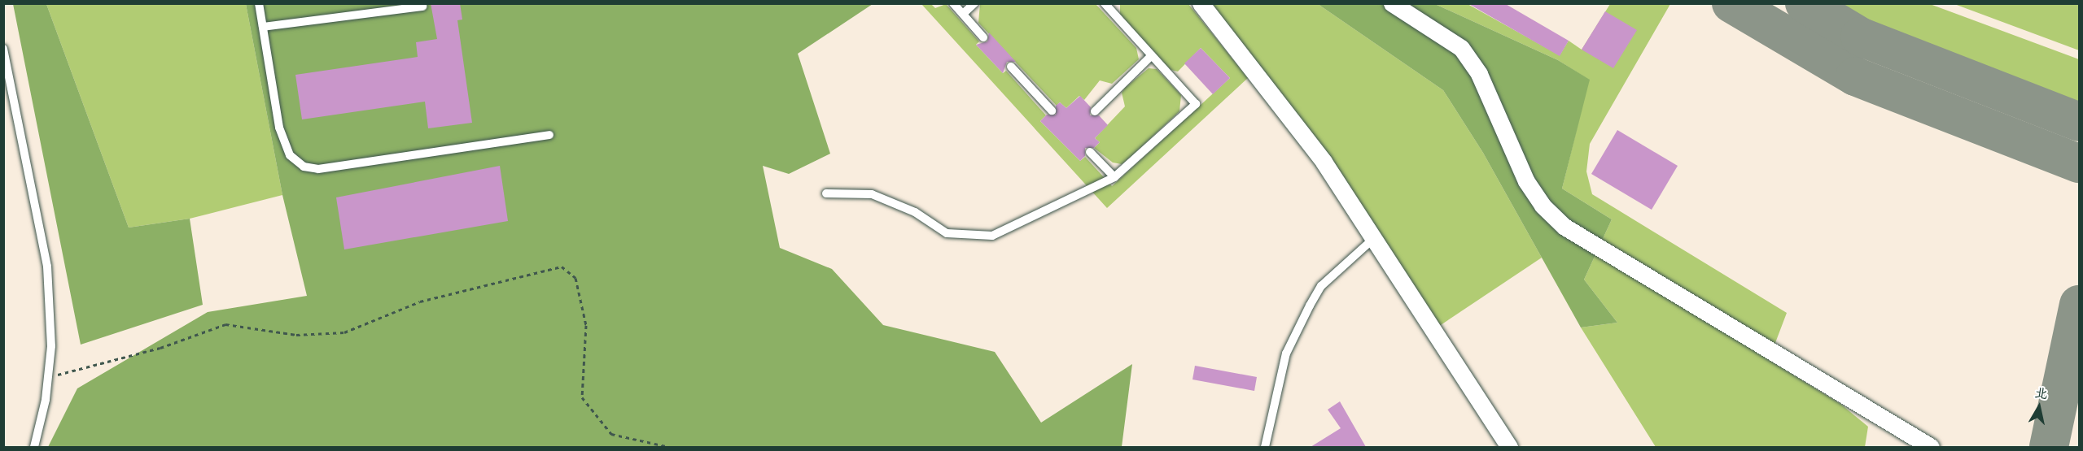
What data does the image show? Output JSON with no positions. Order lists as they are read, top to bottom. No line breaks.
{"north":"top"}
